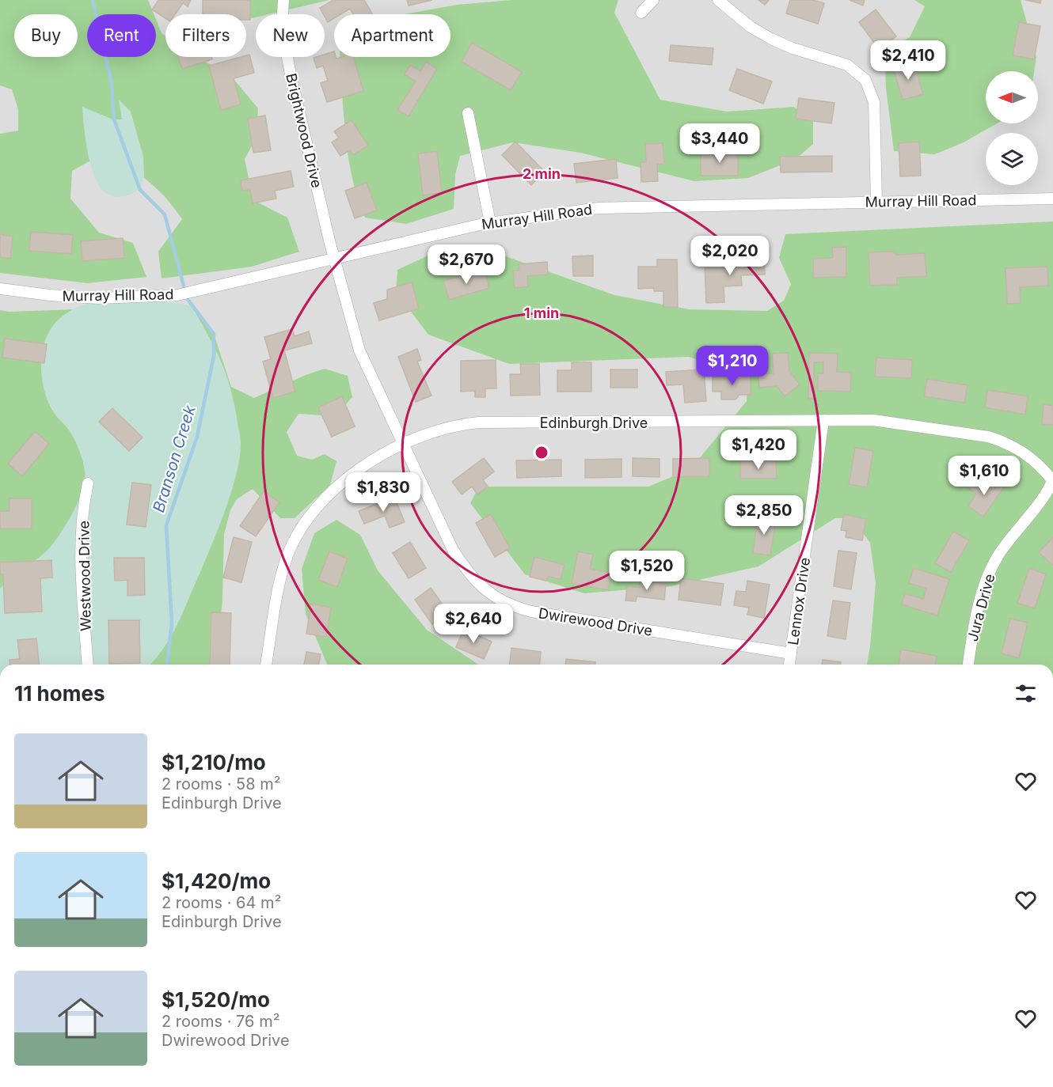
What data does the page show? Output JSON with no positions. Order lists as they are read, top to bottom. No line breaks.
{"streets":{"street":["Brightwood Drive","Murray Hill Road","Edinburgh Drive","Westwood Drive","Lennox Drive","Jura Drive","Dwirewood Drive"]},"crossings":[["Brightwood Drive","Murray Hill Road"],["Brightwood Drive","Dwirewood Drive"],["Murray Hill Road","Dwirewood Drive"],["Edinburgh Drive","Lennox Drive"],["Edinburgh Drive","Jura Drive"],["Edinburgh Drive","Dwirewood Drive"],["Lennox Drive","Dwirewood Drive"]],"water":["Branson Creek"],"north":"left","page":{"chip":["Buy","Rent","Filters","New","Apartment"],"price":["$2,410","$3,440","$2,020","$2,670","$1,210","$1,420","$1,610","$1,830","$2,850","$1,520","$2,640"],"heading":"11 homes","list":[{"name":"$1,210/mo","note":"2 rooms · 58 m² · Edinburgh Drive"},{"name":"$1,420/mo","note":"2 rooms · 64 m² · Edinburgh Drive"},{"name":"$1,520/mo","note":"2 rooms · 76 m² · Dwirewood Drive"}]},"rings":["2 min","1 min"]}
